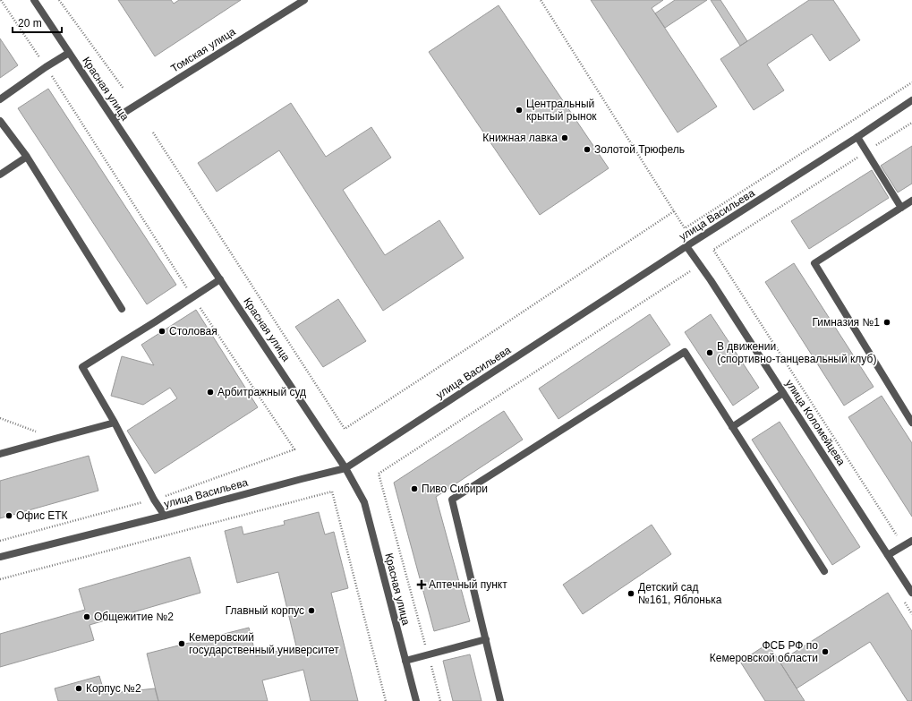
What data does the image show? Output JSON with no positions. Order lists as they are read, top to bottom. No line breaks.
{"streets":{"street":["Томская улица","Красная улица","улица Васильева","улица Коломейцева"]},"crossings":[["Томская улица","Красная улица"],["Красная улица","улица Васильева"],["улица Васильева","улица Коломейцева"]],"places":{"other":["Центральный крытый рынок","Книжная лавка","Золотой Трюфель","Гимназия №1","Столовая","В движении (спортивно-танцевальный клуб)","Арбитражный суд","Пиво Сибири","Офис ЕТК","Детский сад №161, Яблонька","Главный корпус","Общежитие №2","Кемеровский государственный университет","ФСБ РФ по Кемеровской области","Корпус №2"],"health":["Аптечный пункт"]},"scale_bar":"20 m"}
